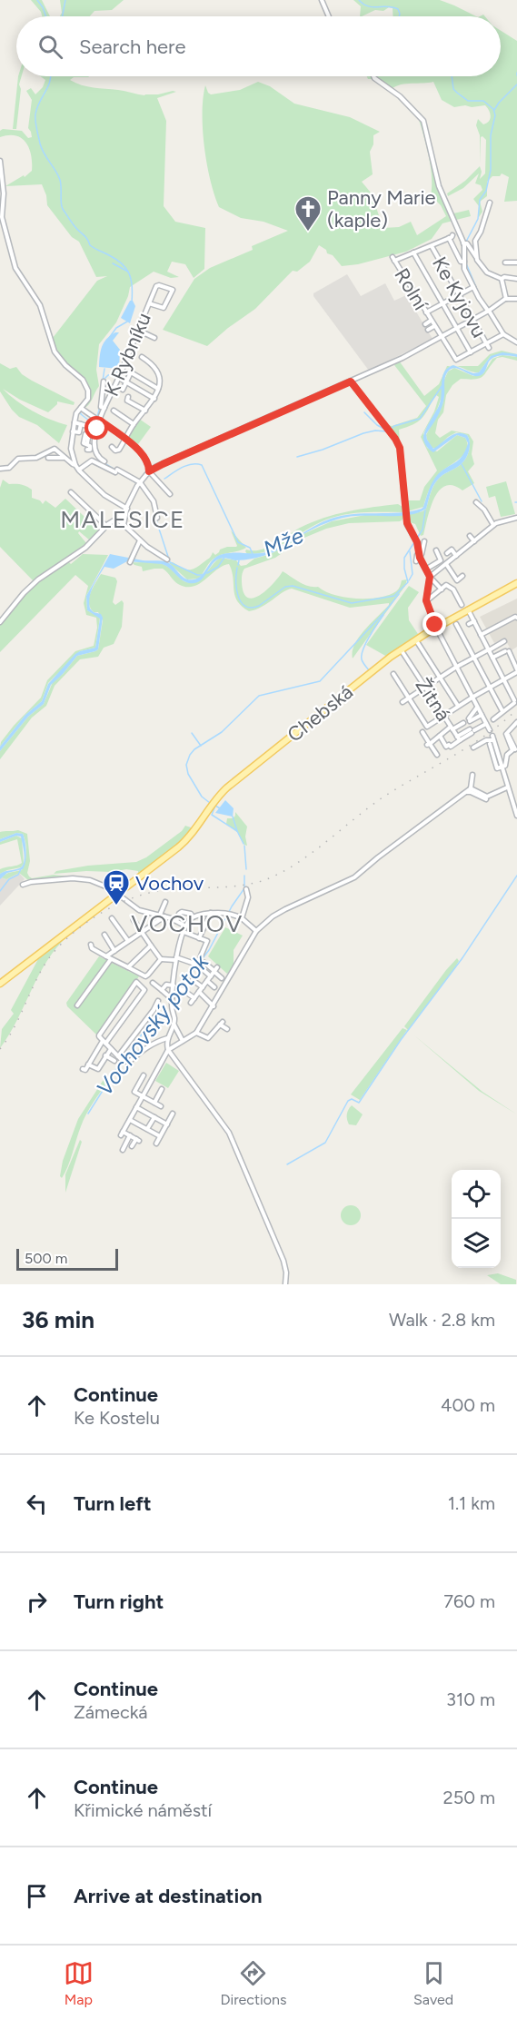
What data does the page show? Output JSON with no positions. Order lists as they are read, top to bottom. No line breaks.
{"streets":{"main road":["Chebská"],"street":["Rolní","Ke Kyjovu","K Rybníku","Žitná"]},"crossings":[["Žitná","Chebská"]],"districts":["MALESICE","VOCHOV"],"water":["Mže","Vochovský potok"],"places":{"church":["Panny Marie (kaple)"],"station":["Vochov"]},"scale_bar":"500 m","page":{"search":"Search here","scale":"500 m","heading":["36 min","Walk · 2.8 km"],"list":[["Continue","Ke Kostelu","400 m"],["Turn left","1.1 km"],["Turn right","760 m"],["Continue","Zámecká","310 m"],["Continue","Křimické náměstí","250 m"],"Arrive at destination"],"nav":["Map","Directions","Saved"]}}
